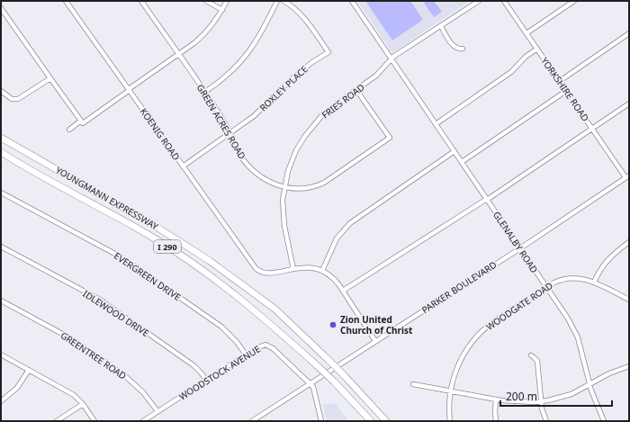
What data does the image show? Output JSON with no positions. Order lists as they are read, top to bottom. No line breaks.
{"streets":{"highway":["YOUNGMANN EXPRESSWAY","I 290"],"street":["ROXLEY PLACE","YORKSHIRE ROAD","FRIES ROAD","GREEN ACRES ROAD","KOENIG ROAD","GLENALBY ROAD","EVERGREEN DRIVE","PARKER BOULEVARD","WOODGATE ROAD","IDLEWOOD DRIVE","GREENTREE ROAD","WOODSTOCK AVENUE"]},"crossings":[["ROXLEY PLACE","GREEN ACRES ROAD"],["ROXLEY PLACE","KOENIG ROAD"],["YORKSHIRE ROAD","PARKER BOULEVARD"],["FRIES ROAD","GREEN ACRES ROAD"],["FRIES ROAD","KOENIG ROAD"],["FRIES ROAD","GLENALBY ROAD"],["GLENALBY ROAD","PARKER BOULEVARD"],["GLENALBY ROAD","WOODGATE ROAD"],["EVERGREEN DRIVE","WOODSTOCK AVENUE"],["PARKER BOULEVARD","WOODSTOCK AVENUE"],["IDLEWOOD DRIVE","WOODSTOCK AVENUE"],["GREENTREE ROAD","WOODSTOCK AVENUE"]],"places":["Zion United Church of Christ"],"scale_bar":"200 m"}
